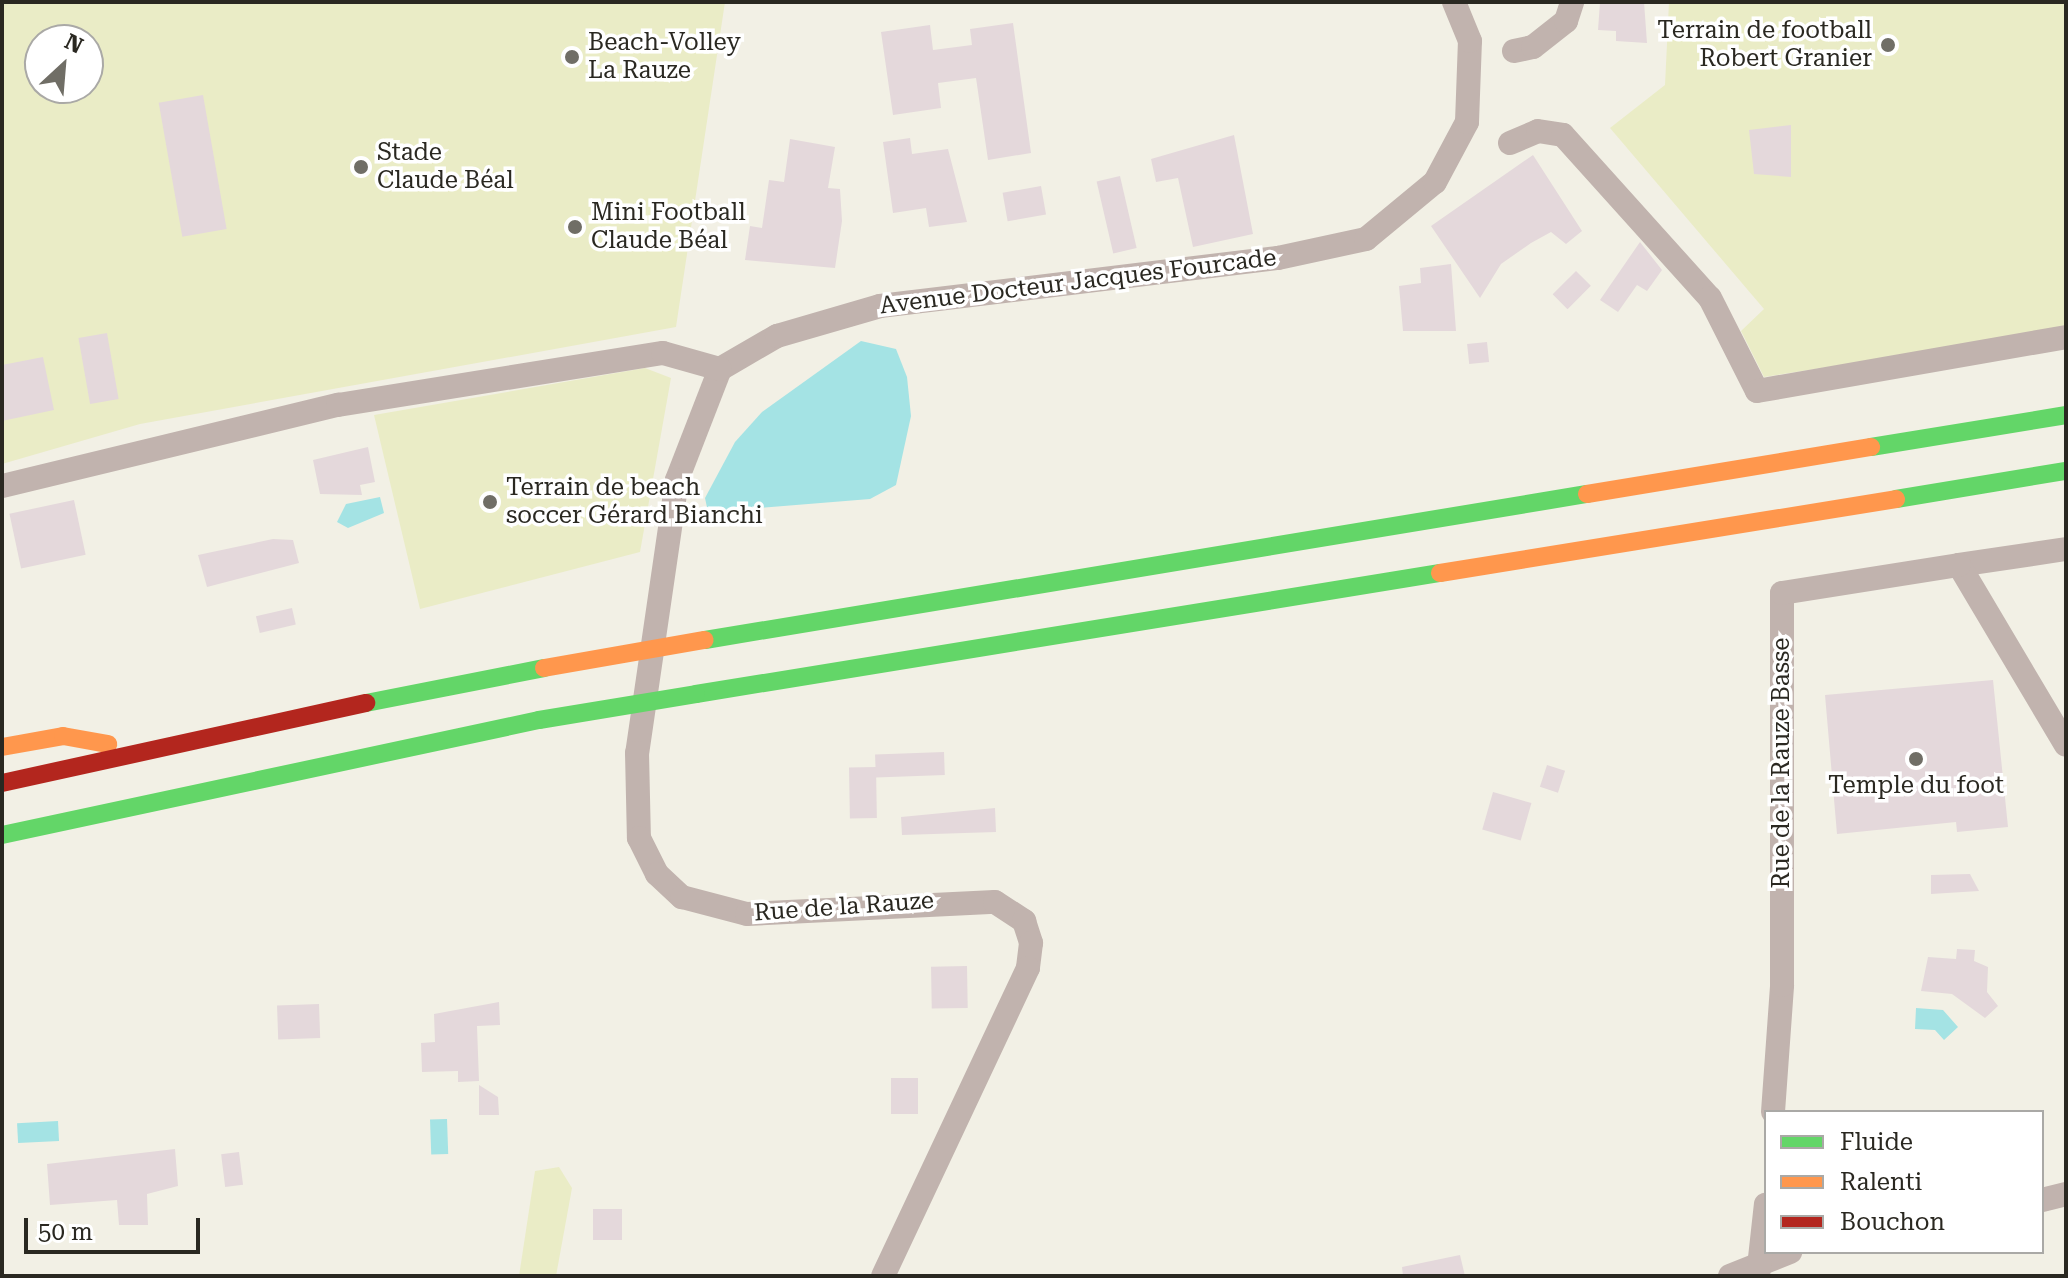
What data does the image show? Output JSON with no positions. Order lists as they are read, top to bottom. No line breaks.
{"streets":{"street":["Avenue Docteur Jacques Fourcade","Rue de la Rauze Basse","Rue de la Rauze"]},"crossings":[["Avenue Docteur Jacques Fourcade","Rue de la Rauze"]],"places":["Terrain de football Robert Granier","Beach-Volley La Rauze","Stade Claude Béal","Mini Football Claude Béal","Terrain de beach soccer Gérard Bianchi","Temple du foot"],"legend":["Fluide","Ralenti","Bouchon"],"scale_bar":"50 m","north":"top right"}
